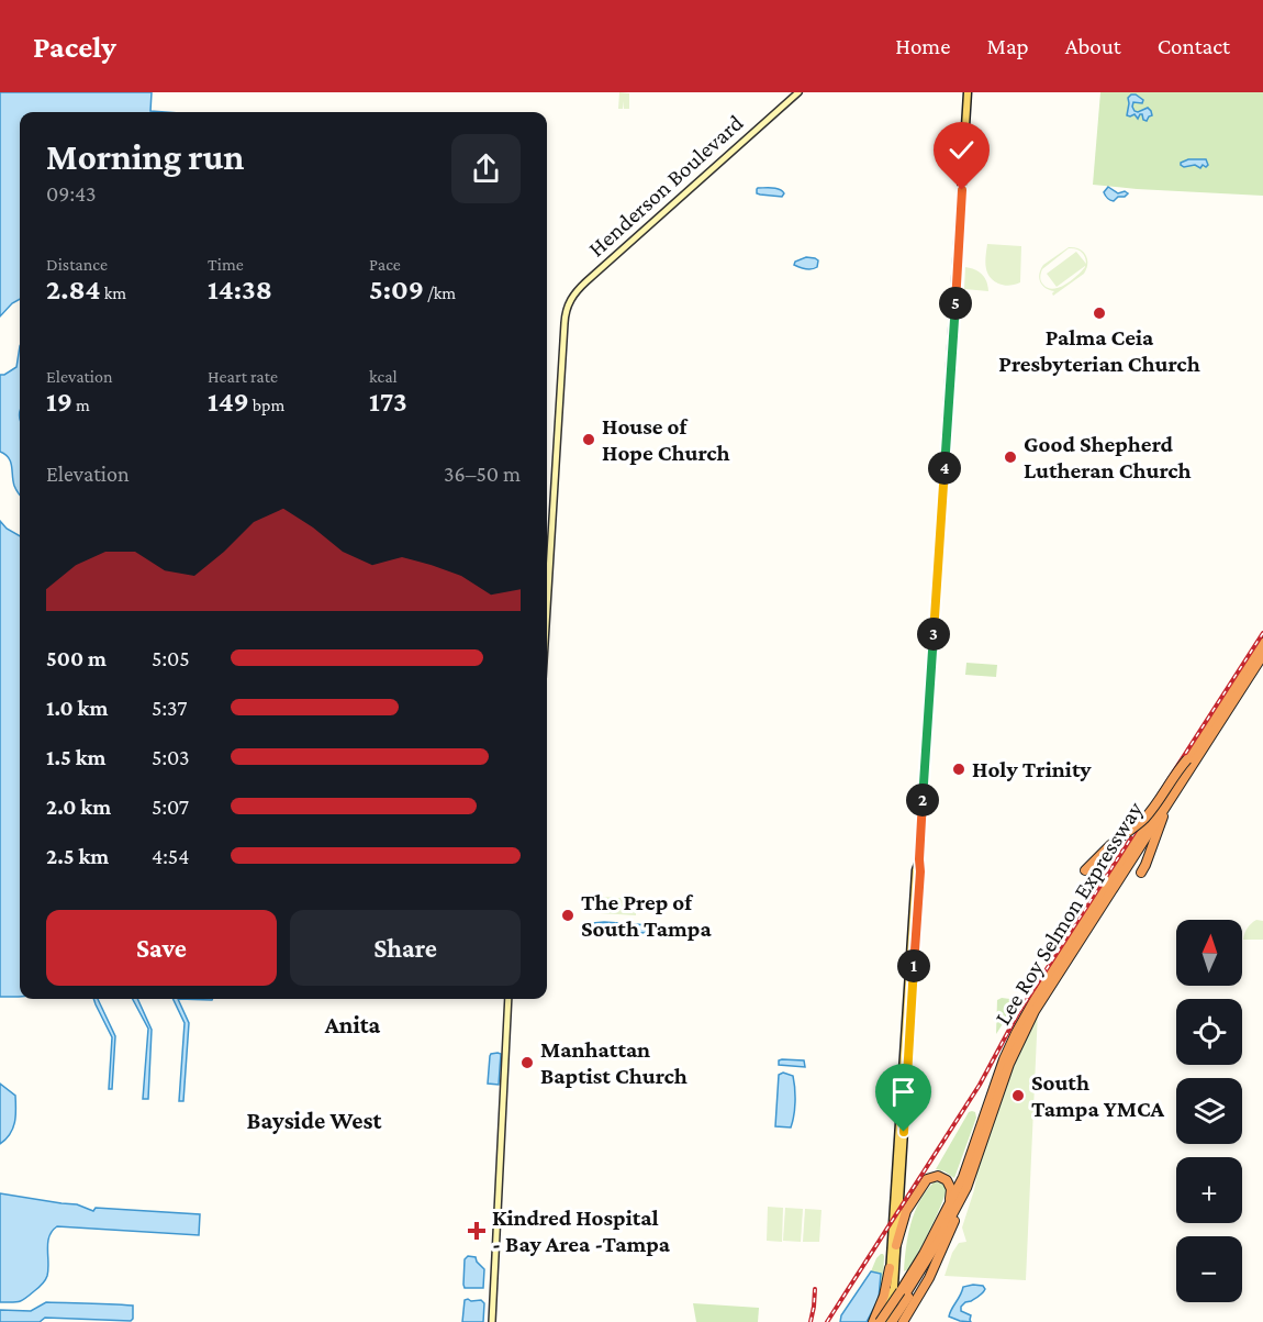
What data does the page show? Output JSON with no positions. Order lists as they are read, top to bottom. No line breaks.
{"streets":{"highway":["Lee Roy Selmon Expressway"],"main road":["Henderson Boulevard"]},"districts":["Anita","Bayside West"],"places":{"other":["Palma Ceia Presbyterian Church","House of Hope Church","Good Shepherd Lutheran Church","Holy Trinity","The Prep of South Tampa","Manhattan Baptist Church","South Tampa YMCA"],"health":["Kindred Hospital - Bay Area -Tampa"]},"north":"top","page":{"header":"Pacely","nav":["Home","Map","About","Contact"],"heading":["Morning run","09:43"],"stats":[["Distance","2.84 km"],["Time","14:38"],["Pace","5:09 /km"],["Elevation","19 m"],["Heart rate","149 bpm"],["kcal","173"]],"pins":["5","4","3","2","1"],"chart":["Elevation","36–50 m"],"list":[{"name":"500 m","note":"5:05"},{"name":"1.0 km","note":"5:37"},{"name":"1.5 km","note":"5:03"},{"name":"2.0 km","note":"5:07"},{"name":"2.5 km","note":"4:54"}],"buttons":["Save","Share"],"map_buttons":["+","−"]}}
